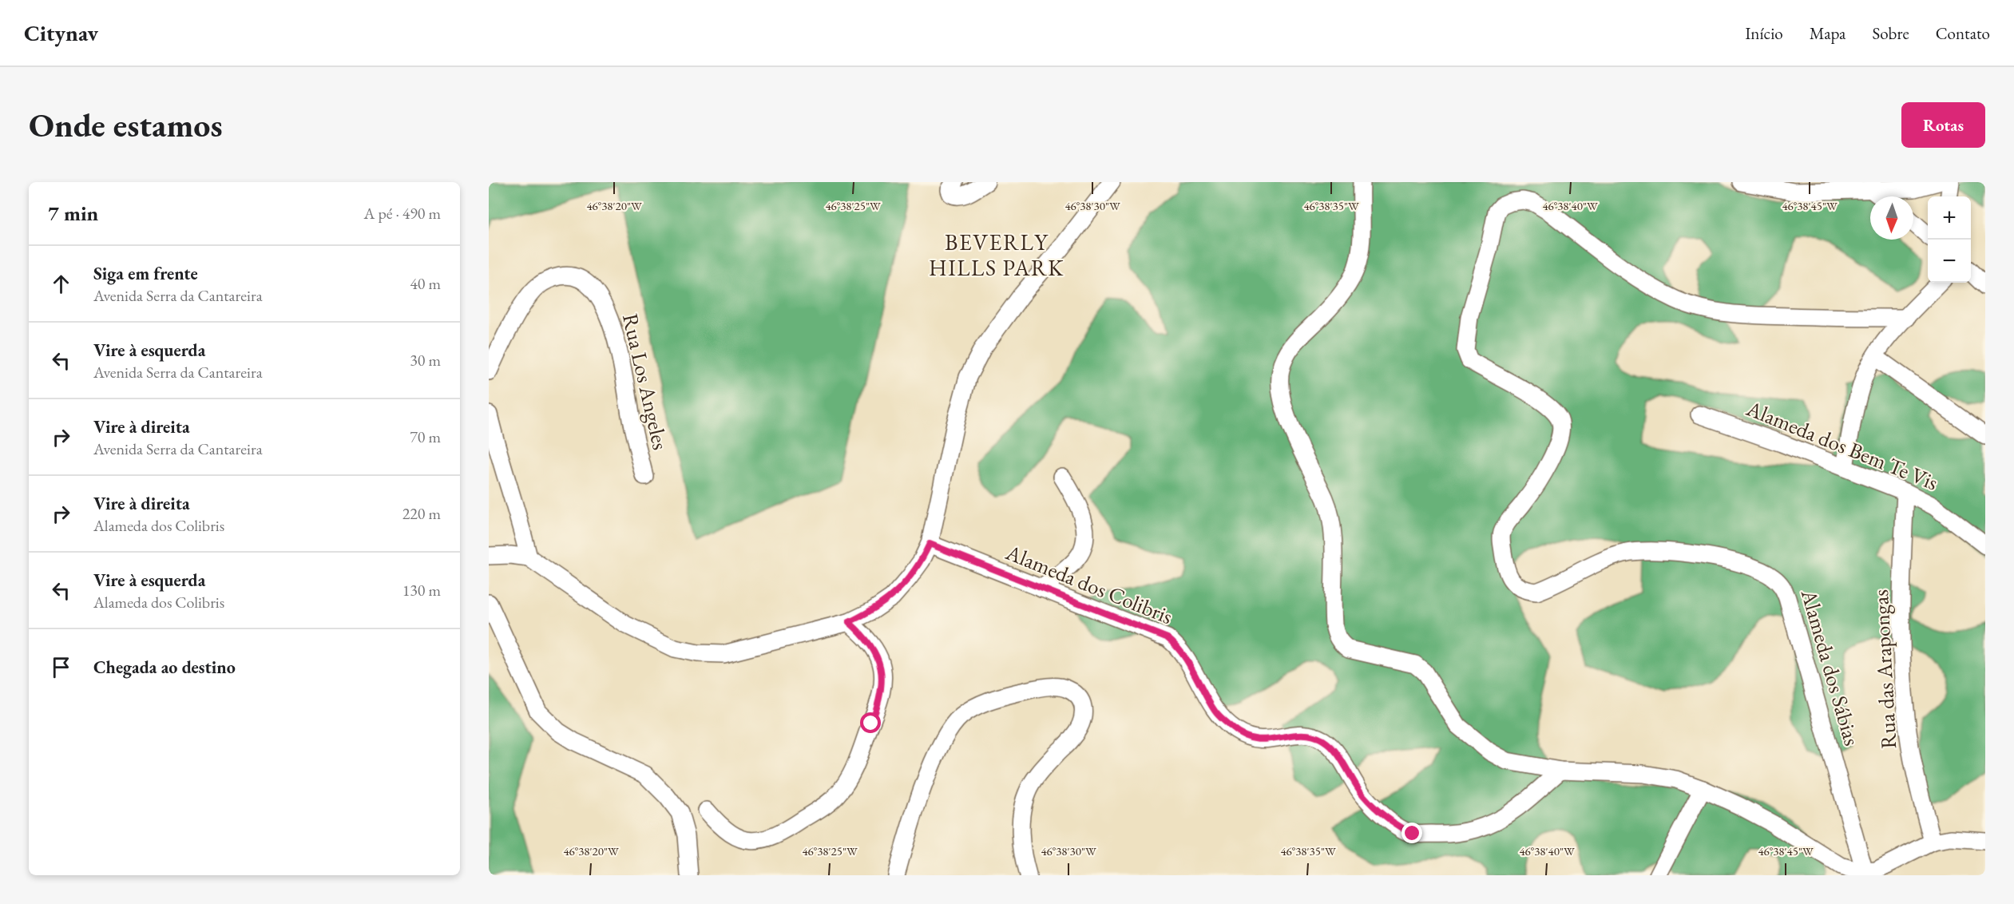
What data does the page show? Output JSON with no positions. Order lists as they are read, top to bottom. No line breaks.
{"streets":{"street":["Rua Los Angeles","Alameda dos Bem Te Vis","Alameda dos Colibris","Alameda dos Sábias","Rua das Arapongas"]},"crossings":[["Alameda dos Bem Te Vis","Rua das Arapongas"]],"districts":["BEVERLY HILLS PARK"],"north":"bottom","page":{"header":"Citynav","nav":["Início","Mapa","Sobre","Contato"],"buttons":"Rotas","title":"Onde estamos","heading":["7 min","A pé · 490 m"],"map_buttons":["+","−"],"list":[["Siga em frente","Avenida Serra da Cantareira","40 m"],["Vire à esquerda","Avenida Serra da Cantareira","30 m"],["Vire à direita","Avenida Serra da Cantareira","70 m"],["Vire à direita","Alameda dos Colibris","220 m"],["Vire à esquerda","Alameda dos Colibris","130 m"],"Chegada ao destino"]},"coordinates":["46°38'20\"W","46°38'25\"W","46°38'30\"W","46°38'35\"W","46°38'40\"W","46°38'45\"W"]}
